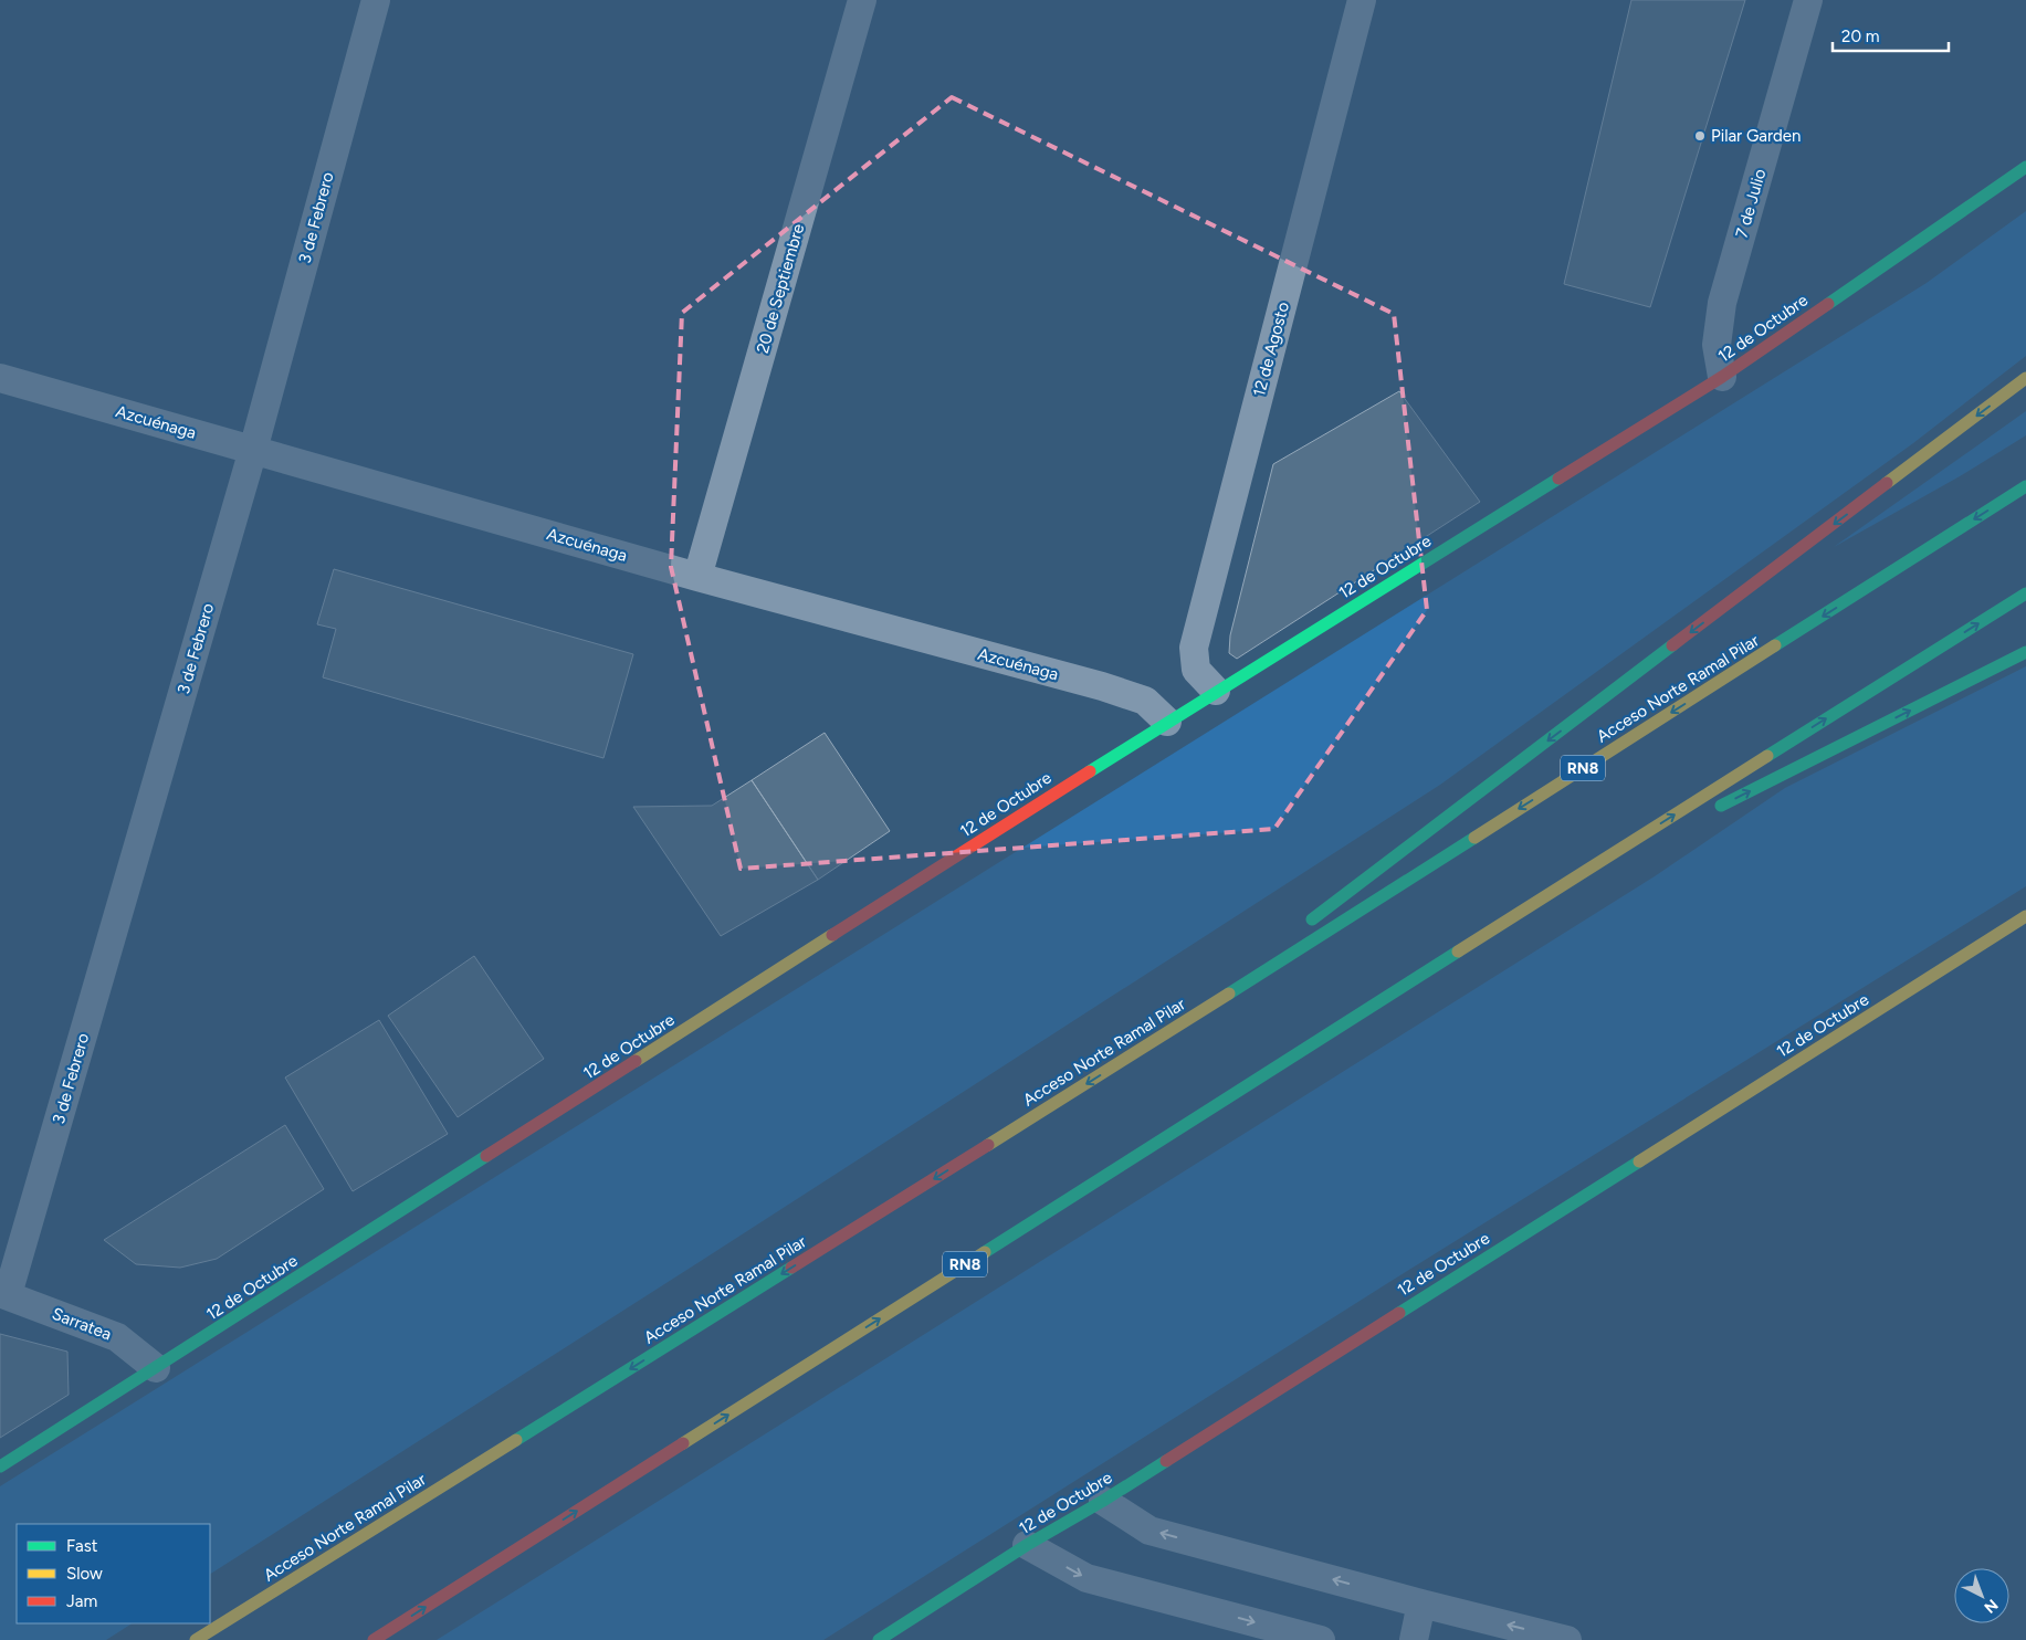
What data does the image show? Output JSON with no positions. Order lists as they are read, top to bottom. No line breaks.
{"streets":{"main road":["12 de Octubre","Acceso Norte Ramal Pilar","RN8"],"street":["7 de Julio","3 de Febrero","20 de Septiembre","12 de Agosto","Azcuénaga","Sarratea"]},"crossings":[["7 de Julio","12 de Octubre"],["3 de Febrero","Azcuénaga"],["3 de Febrero","Sarratea"],["20 de Septiembre","Azcuénaga"],["12 de Octubre","12 de Agosto"],["12 de Octubre","Azcuénaga"],["12 de Octubre","Sarratea"]],"places":["Pilar Garden"],"legend":["Fast","Slow","Jam"],"scale_bar":"20 m","north":"bottom right"}
